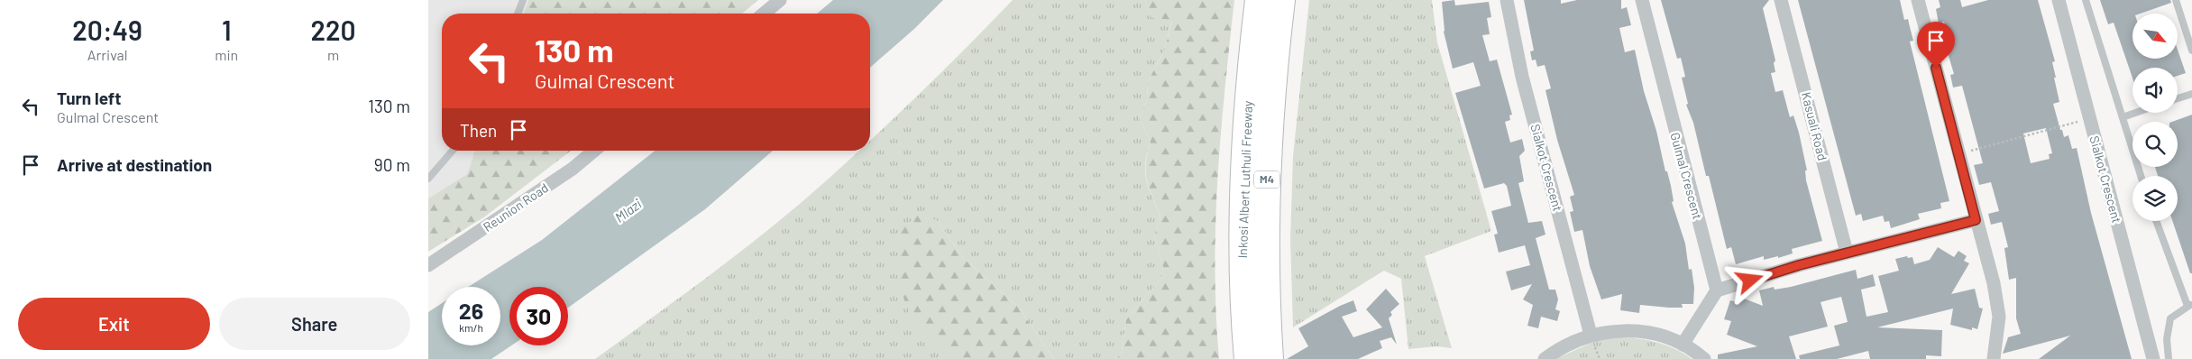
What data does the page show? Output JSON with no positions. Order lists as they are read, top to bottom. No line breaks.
{"streets":{"highway":["Inkosi Albert Luthuli Freeway","M4"],"street":["Kasuali Road","Sialkot Crescent","Gulmal Crescent","Reunion Road"]},"water":["Mlazi"],"north":"bottom right","page":{"eta":["20:49","Arrival","1","min","220","m"],"turn":["130 m","Gulmal Crescent"],"list":[{"name":"Turn left","note":"Gulmal Crescent","value":"130 m"},{"name":"Arrive at destination","value":"90 m"}],"then":"Then","speed":"26 km/h","limit":"30","buttons":["Exit","Share"]}}
